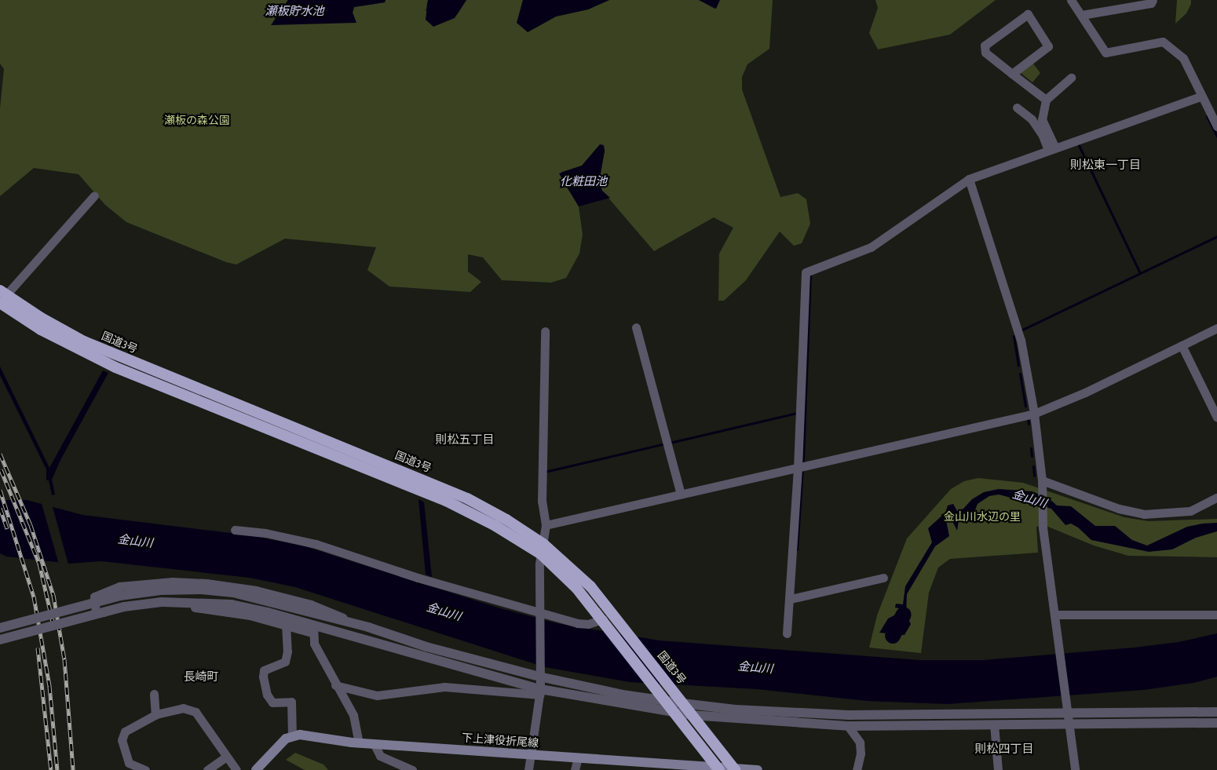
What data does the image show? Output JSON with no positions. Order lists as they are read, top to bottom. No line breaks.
{"streets":{"highway":["国道3号"],"main road":["下上津役折尾線"]},"crossings":[["国道3号","下上津役折尾線"]],"districts":["則松東一丁目","則松五丁目","長崎町","則松四丁目"],"water":["瀬板貯水池","化粧田池","金山川"],"parks":["瀬板の森公園","金山川水辺の里"]}
